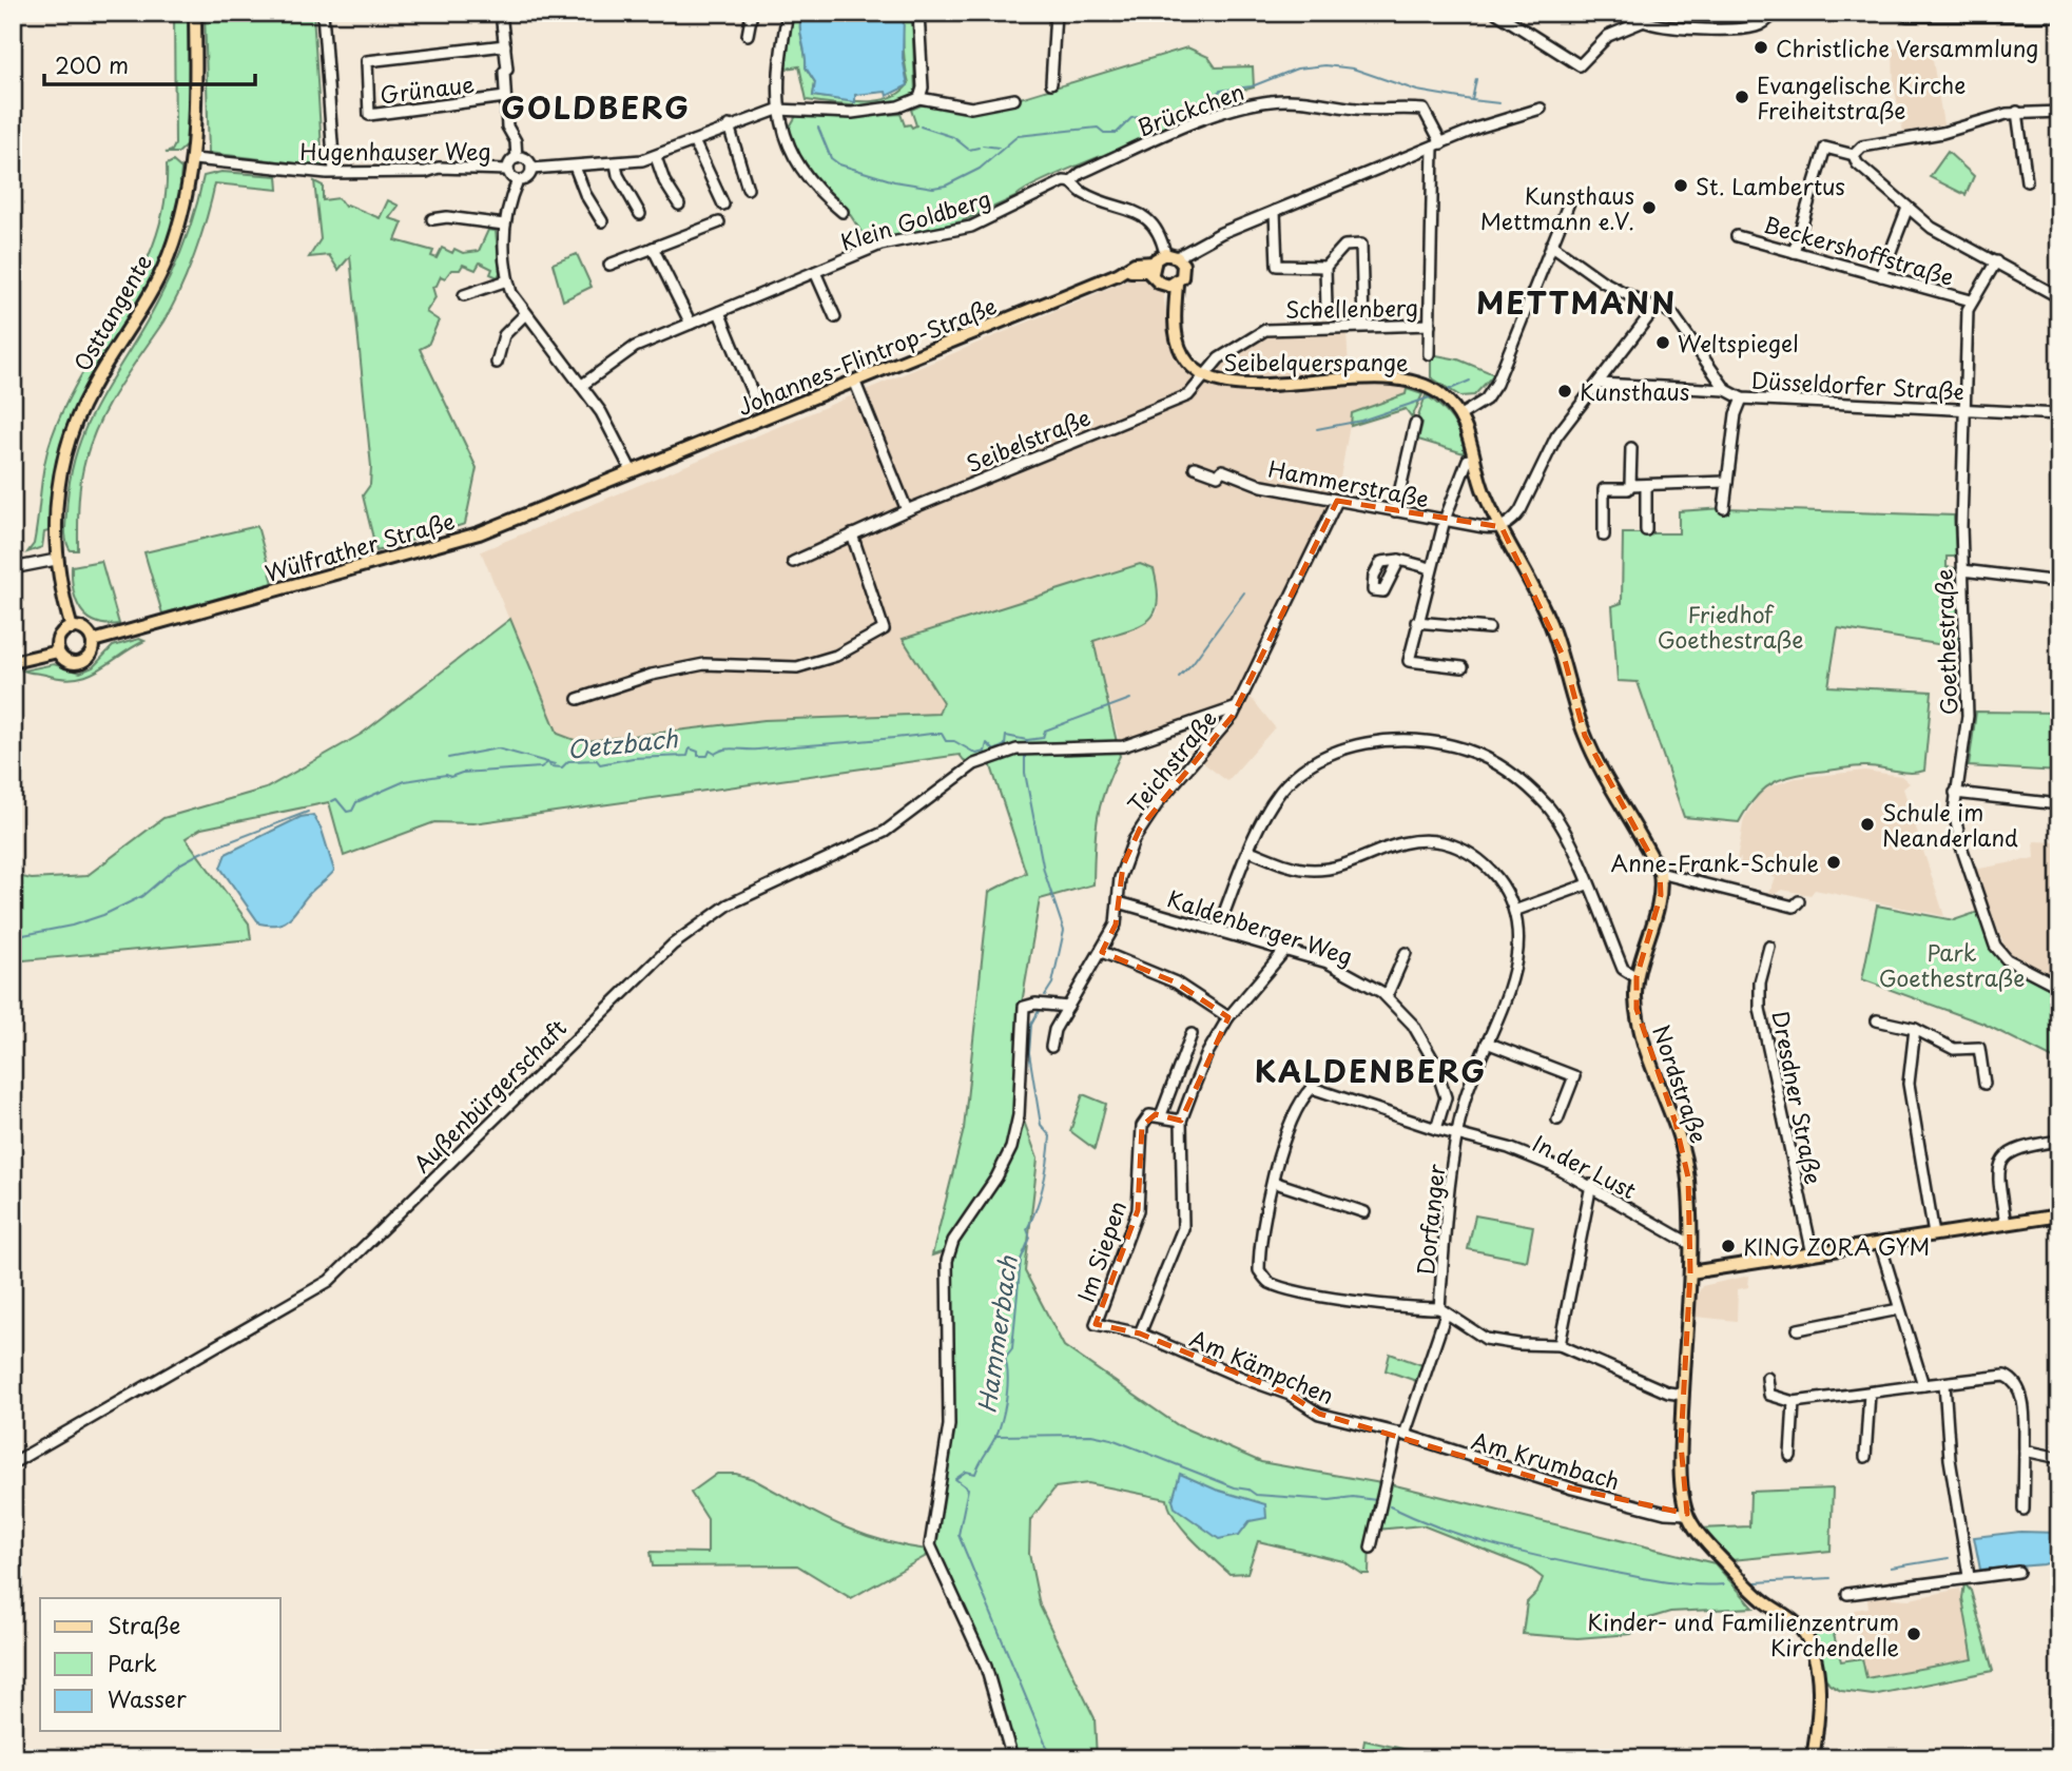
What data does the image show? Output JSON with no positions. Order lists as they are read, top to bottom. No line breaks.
{"streets":{"main road":["Osttangente","Johannes-Flintrop-Straße","Seibelquerspange","Wülfrather Straße","Nordstraße"],"street":["Grünaue","Brückchen","Hugenhauser Weg","Klein Goldberg","Beckershoffstraße","Schellenberg","Düsseldorfer Straße","Seibelstraße","Hammerstraße","Goethestraße","Teichstraße","Kaldenberger Weg","Außenbürgerschaft","Dresdner Straße","In der Lust","Dorfanger","Im Siepen","Am Kämpchen","Am Krumbach"]},"crossings":[["Brückchen","Klein Goldberg"],["Brückchen","Schellenberg"],["Brückchen","Johannes-Flintrop-Straße"],["Hugenhauser Weg","Osttangente"],["Beckershoffstraße","Goethestraße"],["Schellenberg","Johannes-Flintrop-Straße"],["Schellenberg","Seibelquerspange"],["Schellenberg","Seibelstraße"],["Osttangente","Wülfrather Straße"],["Johannes-Flintrop-Straße","Wülfrather Straße"],["Seibelquerspange","Seibelstraße"],["Seibelquerspange","Hammerstraße"],["Düsseldorfer Straße","Goethestraße"],["Hammerstraße","Teichstraße"],["Teichstraße","Kaldenberger Weg"],["Teichstraße","Außenbürgerschaft"],["Nordstraße","In der Lust"],["Nordstraße","Am Krumbach"],["In der Lust","Dorfanger"],["Dorfanger","Am Kämpchen"],["Dorfanger","Am Krumbach"],["Im Siepen","Am Kämpchen"],["Am Kämpchen","Am Krumbach"]],"districts":["GOLDBERG","METTMANN","KALDENBERG"],"water":["Oetzbach","Hammerbach"],"parks":["Friedhof Goethestraße","Park Goethestraße"],"places":["Christliche Versammlung","Evangelische Kirche Freiheitstraße","St. Lambertus","Kunsthaus Mettmann e.V.","Weltspiegel","Kunsthaus","Schule im Neanderland","Anne-Frank-Schule","KING ZORA GYM","Kinder- und Familienzentrum Kirchendelle"],"legend":["Straße","Park","Wasser"],"scale_bar":"200 m"}
